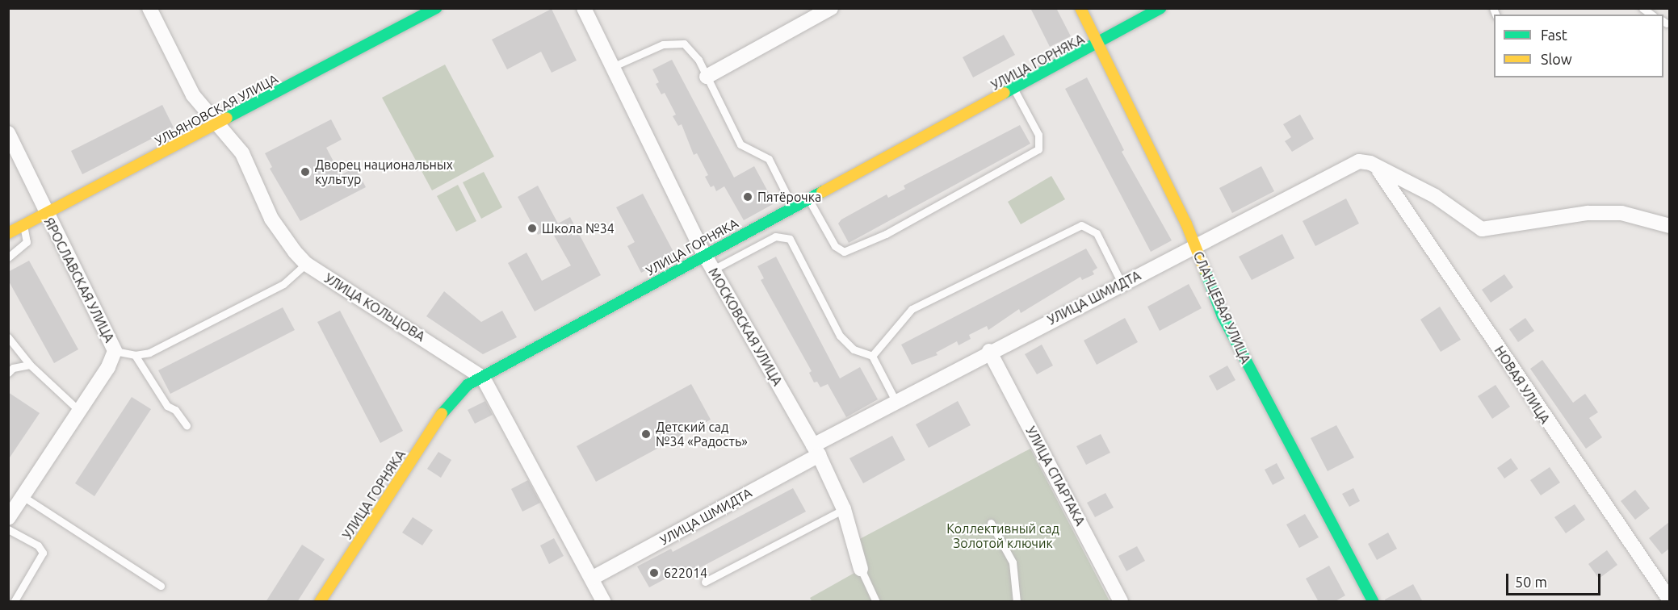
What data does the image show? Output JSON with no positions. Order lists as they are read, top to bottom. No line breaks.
{"streets":{"main road":["УЛИЦА ГОРНЯКА","УЛЬЯНОВСКАЯ УЛИЦА","СЛАНЦЕВАЯ УЛИЦА"],"street":["ЯРОСЛАВСКАЯ УЛИЦА","УЛИЦА ШМИДТА","УЛИЦА КОЛЬЦОВА","МОСКОВСКАЯ УЛИЦА","НОВАЯ УЛИЦА","УЛИЦА СПАРТАКА"]},"crossings":[["УЛИЦА ГОРНЯКА","УЛИЦА КОЛЬЦОВА"],["УЛИЦА ГОРНЯКА","СЛАНЦЕВАЯ УЛИЦА"],["УЛИЦА ГОРНЯКА","МОСКОВСКАЯ УЛИЦА"],["УЛЬЯНОВСКАЯ УЛИЦА","ЯРОСЛАВСКАЯ УЛИЦА"],["УЛЬЯНОВСКАЯ УЛИЦА","УЛИЦА КОЛЬЦОВА"],["УЛИЦА ШМИДТА","УЛИЦА КОЛЬЦОВА"],["УЛИЦА ШМИДТА","СЛАНЦЕВАЯ УЛИЦА"],["УЛИЦА ШМИДТА","МОСКОВСКАЯ УЛИЦА"],["УЛИЦА ШМИДТА","НОВАЯ УЛИЦА"],["УЛИЦА ШМИДТА","УЛИЦА СПАРТАКА"]],"parks":["Коллективный сад Золотой ключик"],"places":["Дворец национальных культур","Пятёрочка","Школа №34","Детский сад №34 «Радость»","622014"],"legend":["Fast","Slow"],"scale_bar":"50 m"}
